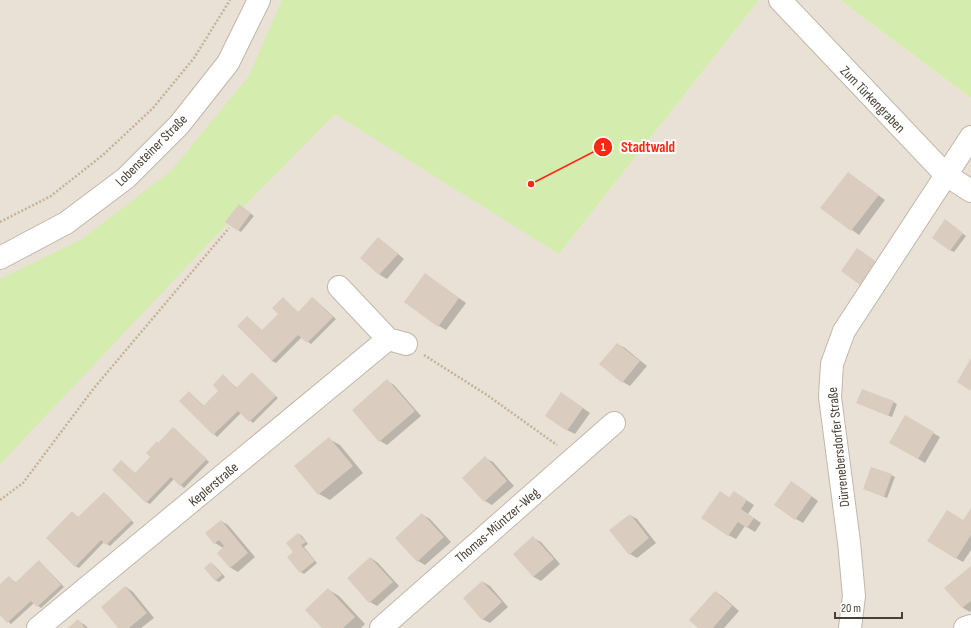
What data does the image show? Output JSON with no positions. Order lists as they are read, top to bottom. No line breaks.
{"streets":{"street":["Zum Türkengraben","Lobensteiner Straße","Dürrenebersdorfer Straße","Keplerstraße","Thomas-Müntzer-Weg"]},"crossings":[["Zum Türkengraben","Dürrenebersdorfer Straße"]],"places":["Stadtwald"],"scale_bar":"20 m"}
